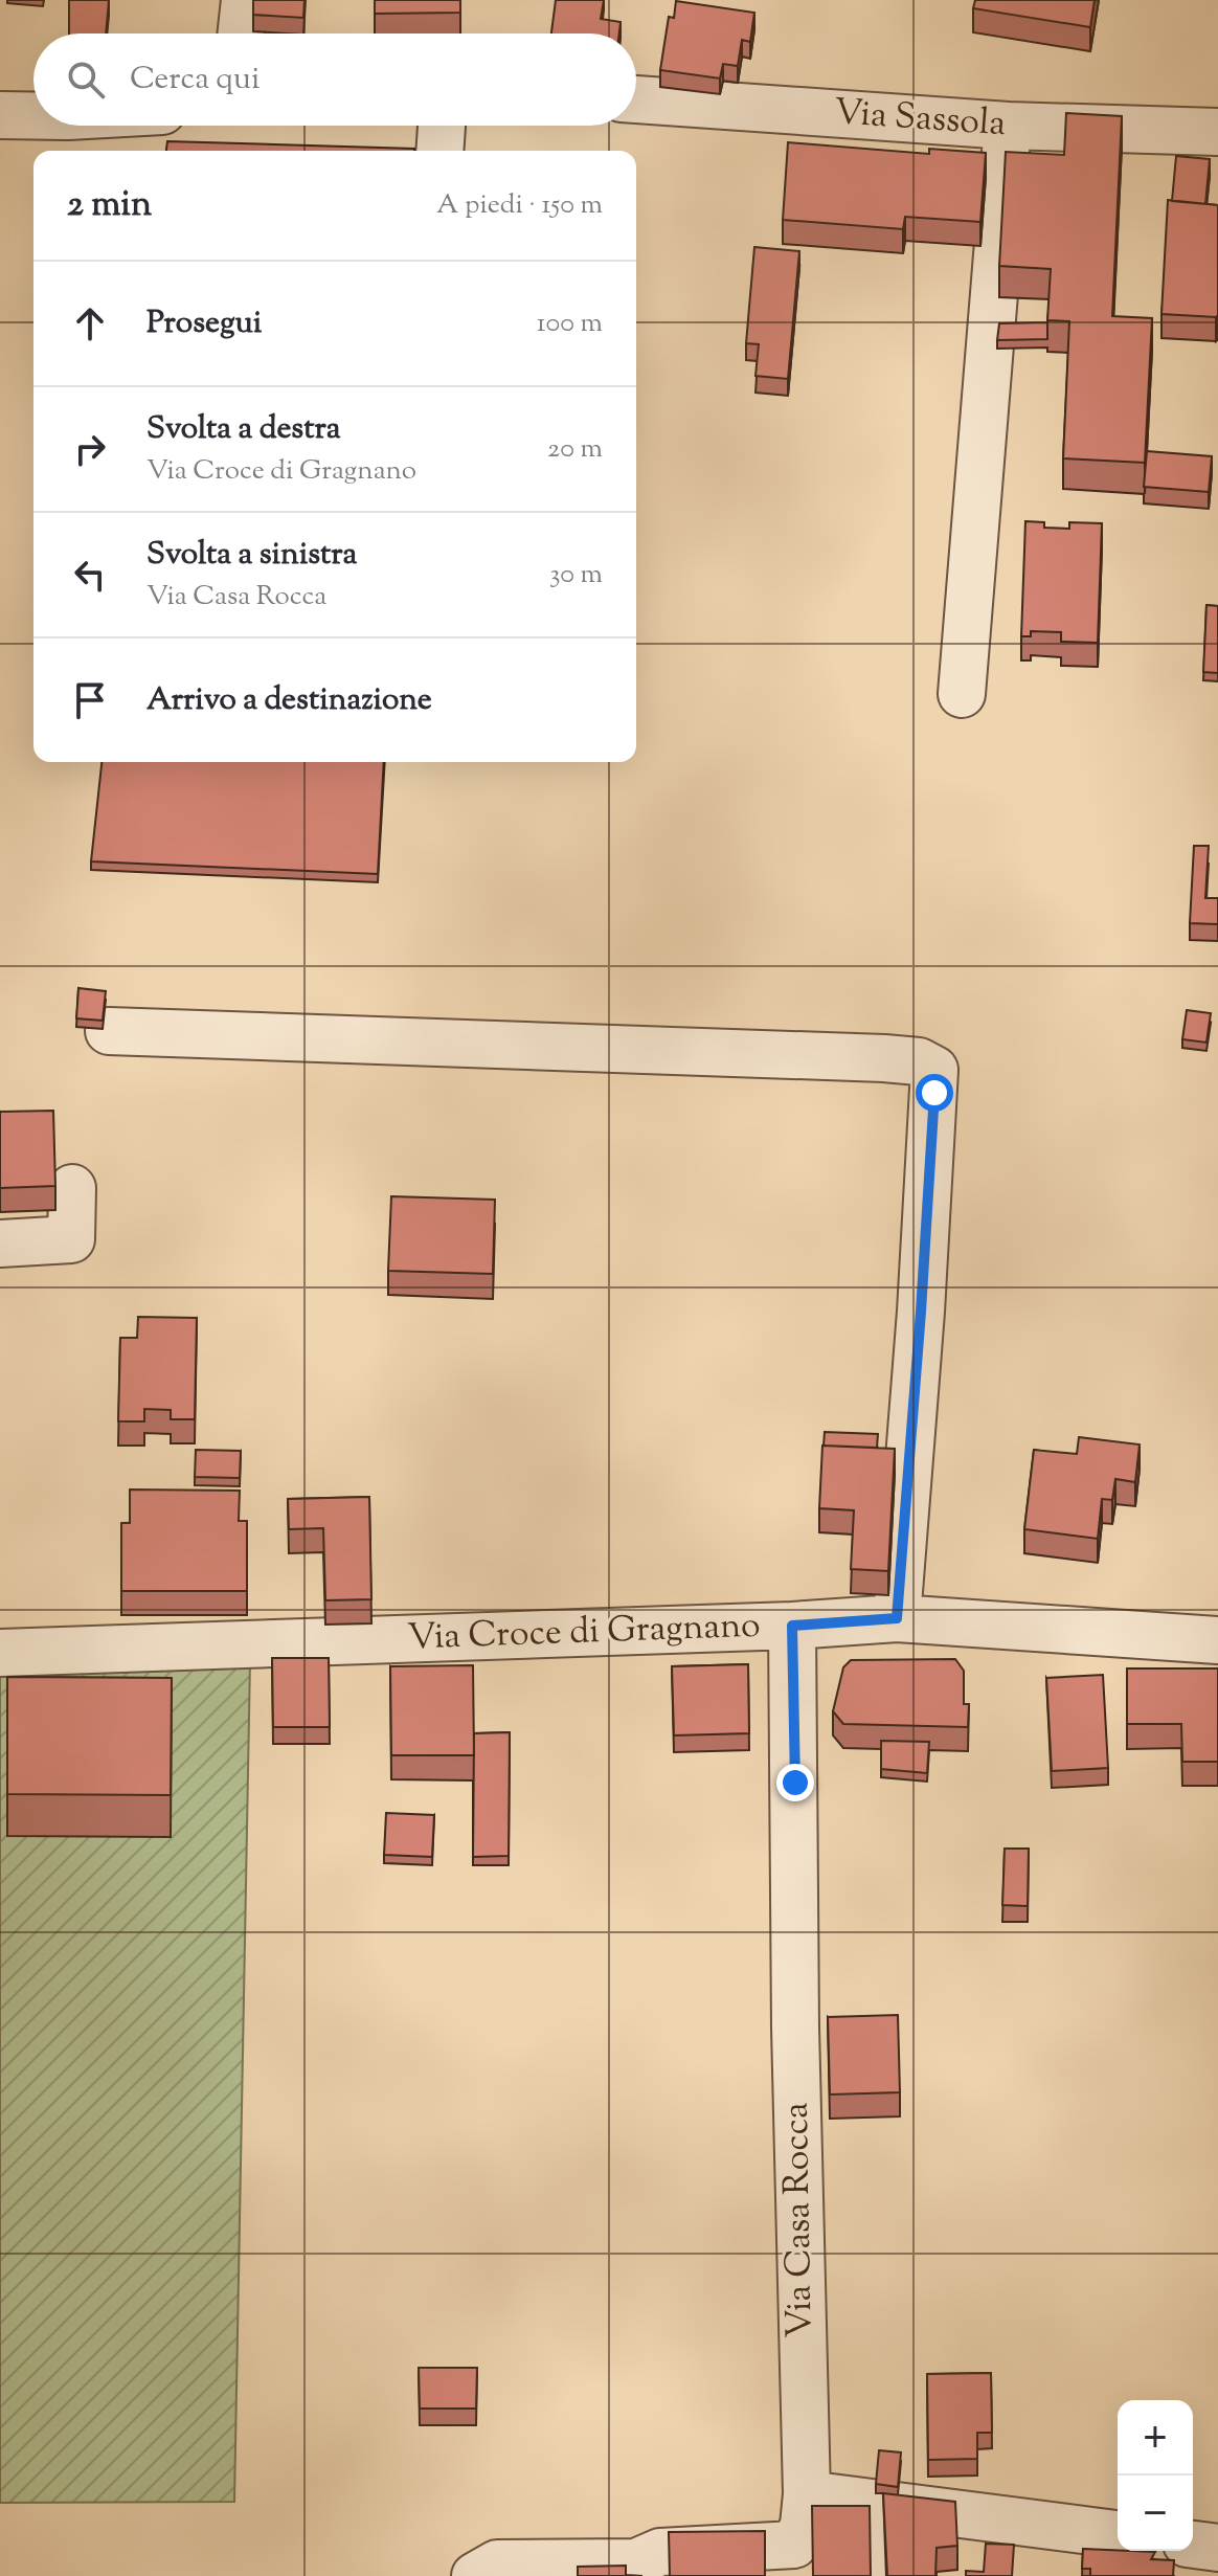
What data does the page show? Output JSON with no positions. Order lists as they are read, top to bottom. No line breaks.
{"streets":{"street":["Via Sassola","Via Croce di Gragnano","Via Casa Rocca"]},"crossings":[["Via Croce di Gragnano","Via Casa Rocca"]],"page":{"search":"Cerca qui","heading":["2 min","A piedi · 150 m"],"list":[["Prosegui","100 m"],["Svolta a destra","Via Croce di Gragnano","20 m"],["Svolta a sinistra","Via Casa Rocca","30 m"],"Arrivo a destinazione"],"map_buttons":["+","−"]}}
